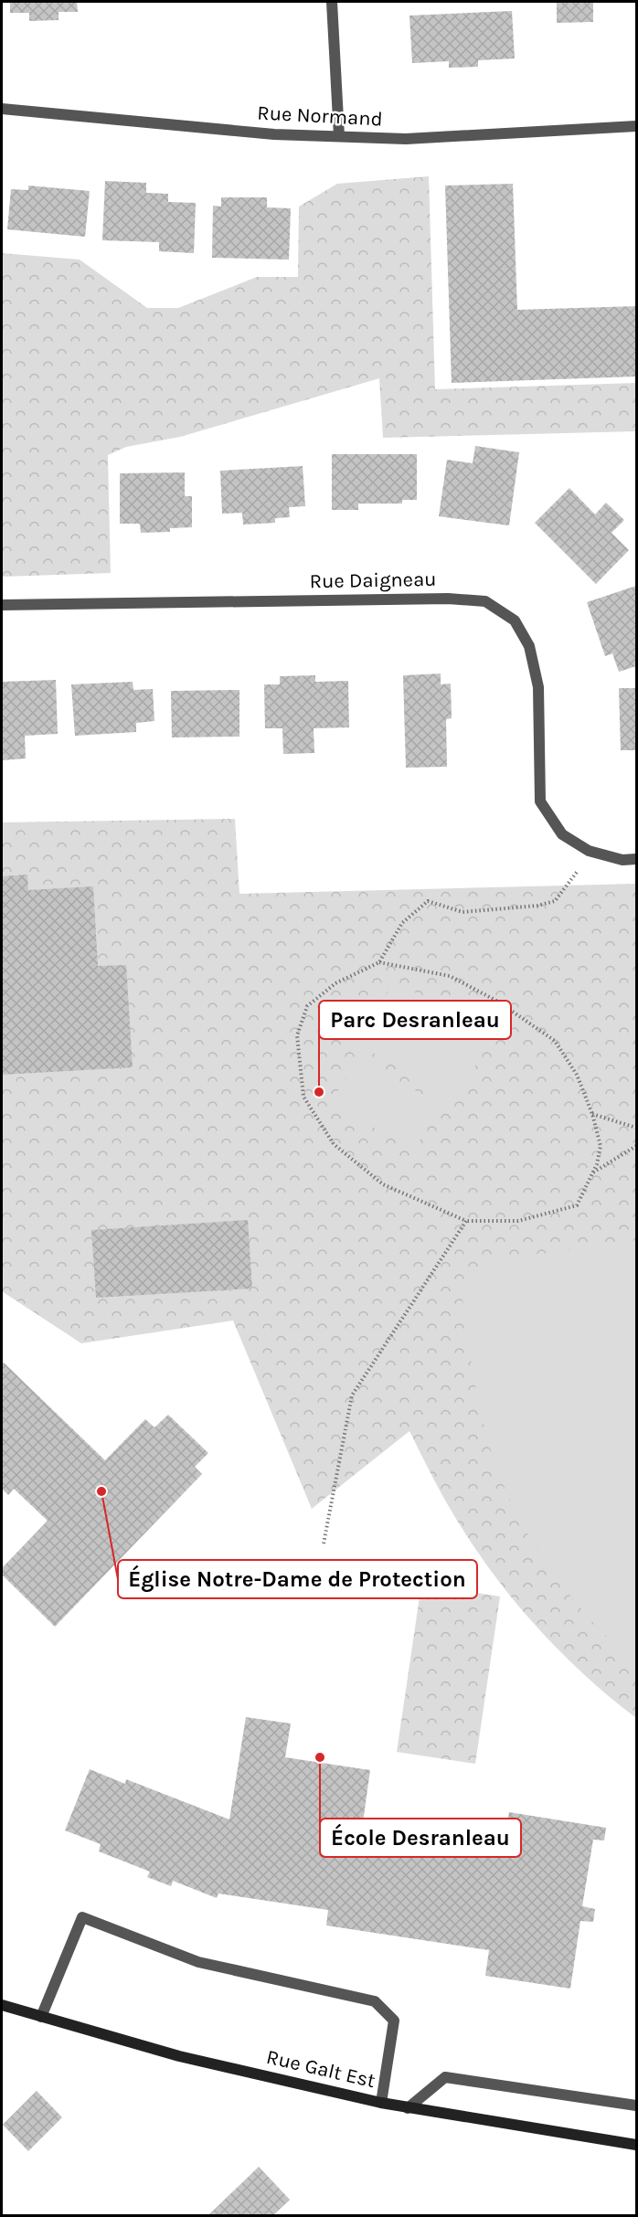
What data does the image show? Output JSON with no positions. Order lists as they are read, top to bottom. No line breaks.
{"streets":{"street":["Rue Normand","Rue Daigneau","Rue Galt Est"]},"places":["Parc Desranleau","Église Notre-Dame de Protection","École Desranleau"]}
